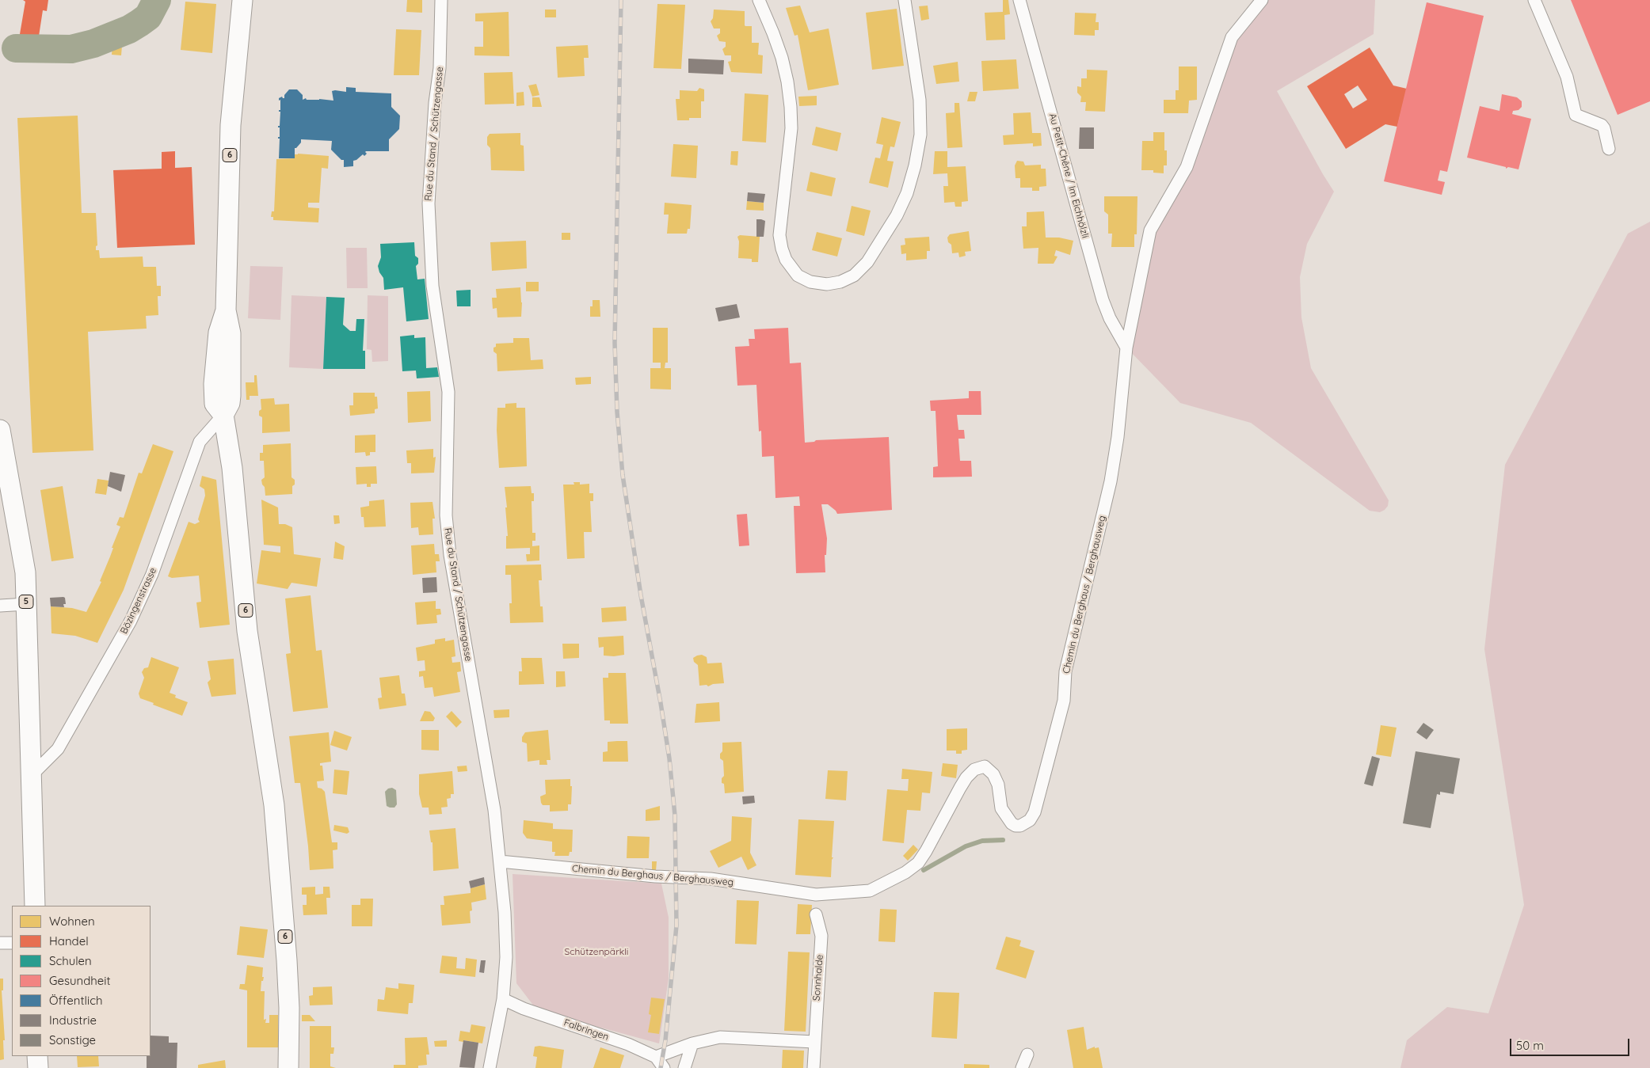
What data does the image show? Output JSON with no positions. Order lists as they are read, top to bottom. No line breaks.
{"streets":{"main road":["6","5"],"street":["Rue du Stand / Schützengasse","Au Petit-Chêne / Im Eichhölzli","Chemin du Berghaus / Berghausweg","Bözingenstrasse","Sonnhalde","Falbringen"]},"crossings":[["Rue du Stand / Schützengasse","Chemin du Berghaus / Berghausweg"],["Rue du Stand / Schützengasse","Falbringen"],["6","Bözingenstrasse"],["Au Petit-Chêne / Im Eichhölzli","Chemin du Berghaus / Berghausweg"],["Bözingenstrasse","5"]],"parks":["Schützenpärkli"],"legend":["Wohnen","Handel","Schulen","Gesundheit","Öffentlich","Industrie","Sonstige"],"scale_bar":"50 m"}
